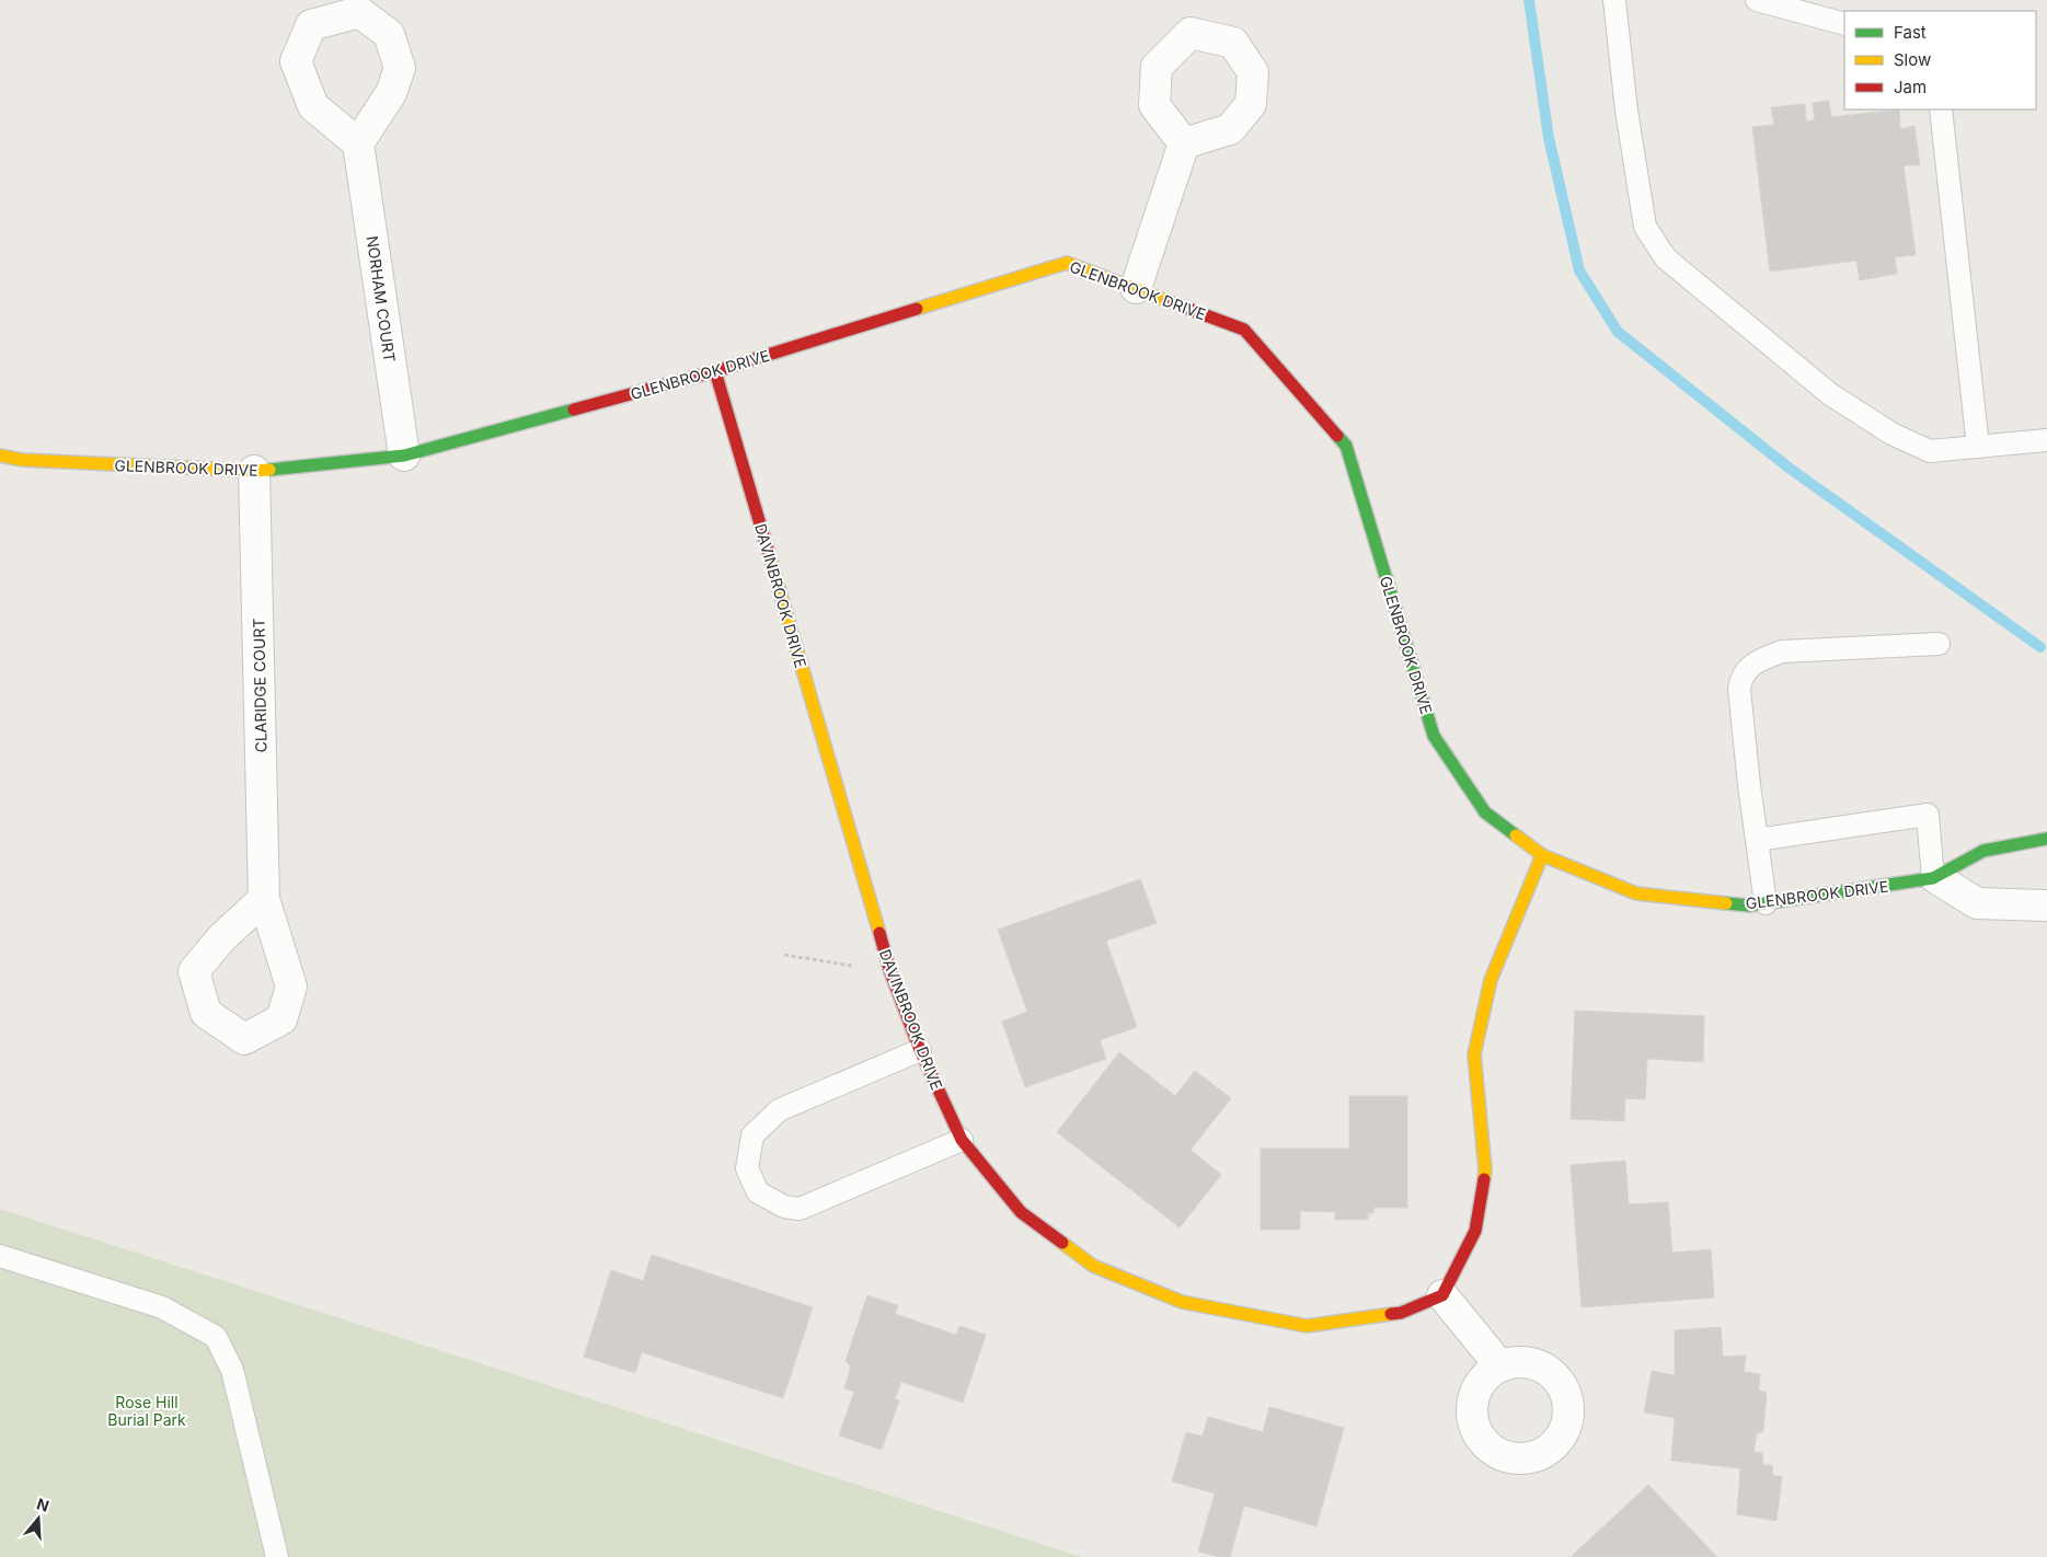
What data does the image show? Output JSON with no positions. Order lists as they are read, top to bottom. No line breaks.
{"streets":{"street":["GLENBROOK DRIVE","NORHAM COURT","DAVINBROOK DRIVE","CLARIDGE COURT"]},"crossings":[["GLENBROOK DRIVE","NORHAM COURT"],["GLENBROOK DRIVE","DAVINBROOK DRIVE"],["GLENBROOK DRIVE","CLARIDGE COURT"]],"parks":["Rose Hill Burial Park"],"legend":["Fast","Slow","Jam"],"north":"top"}
